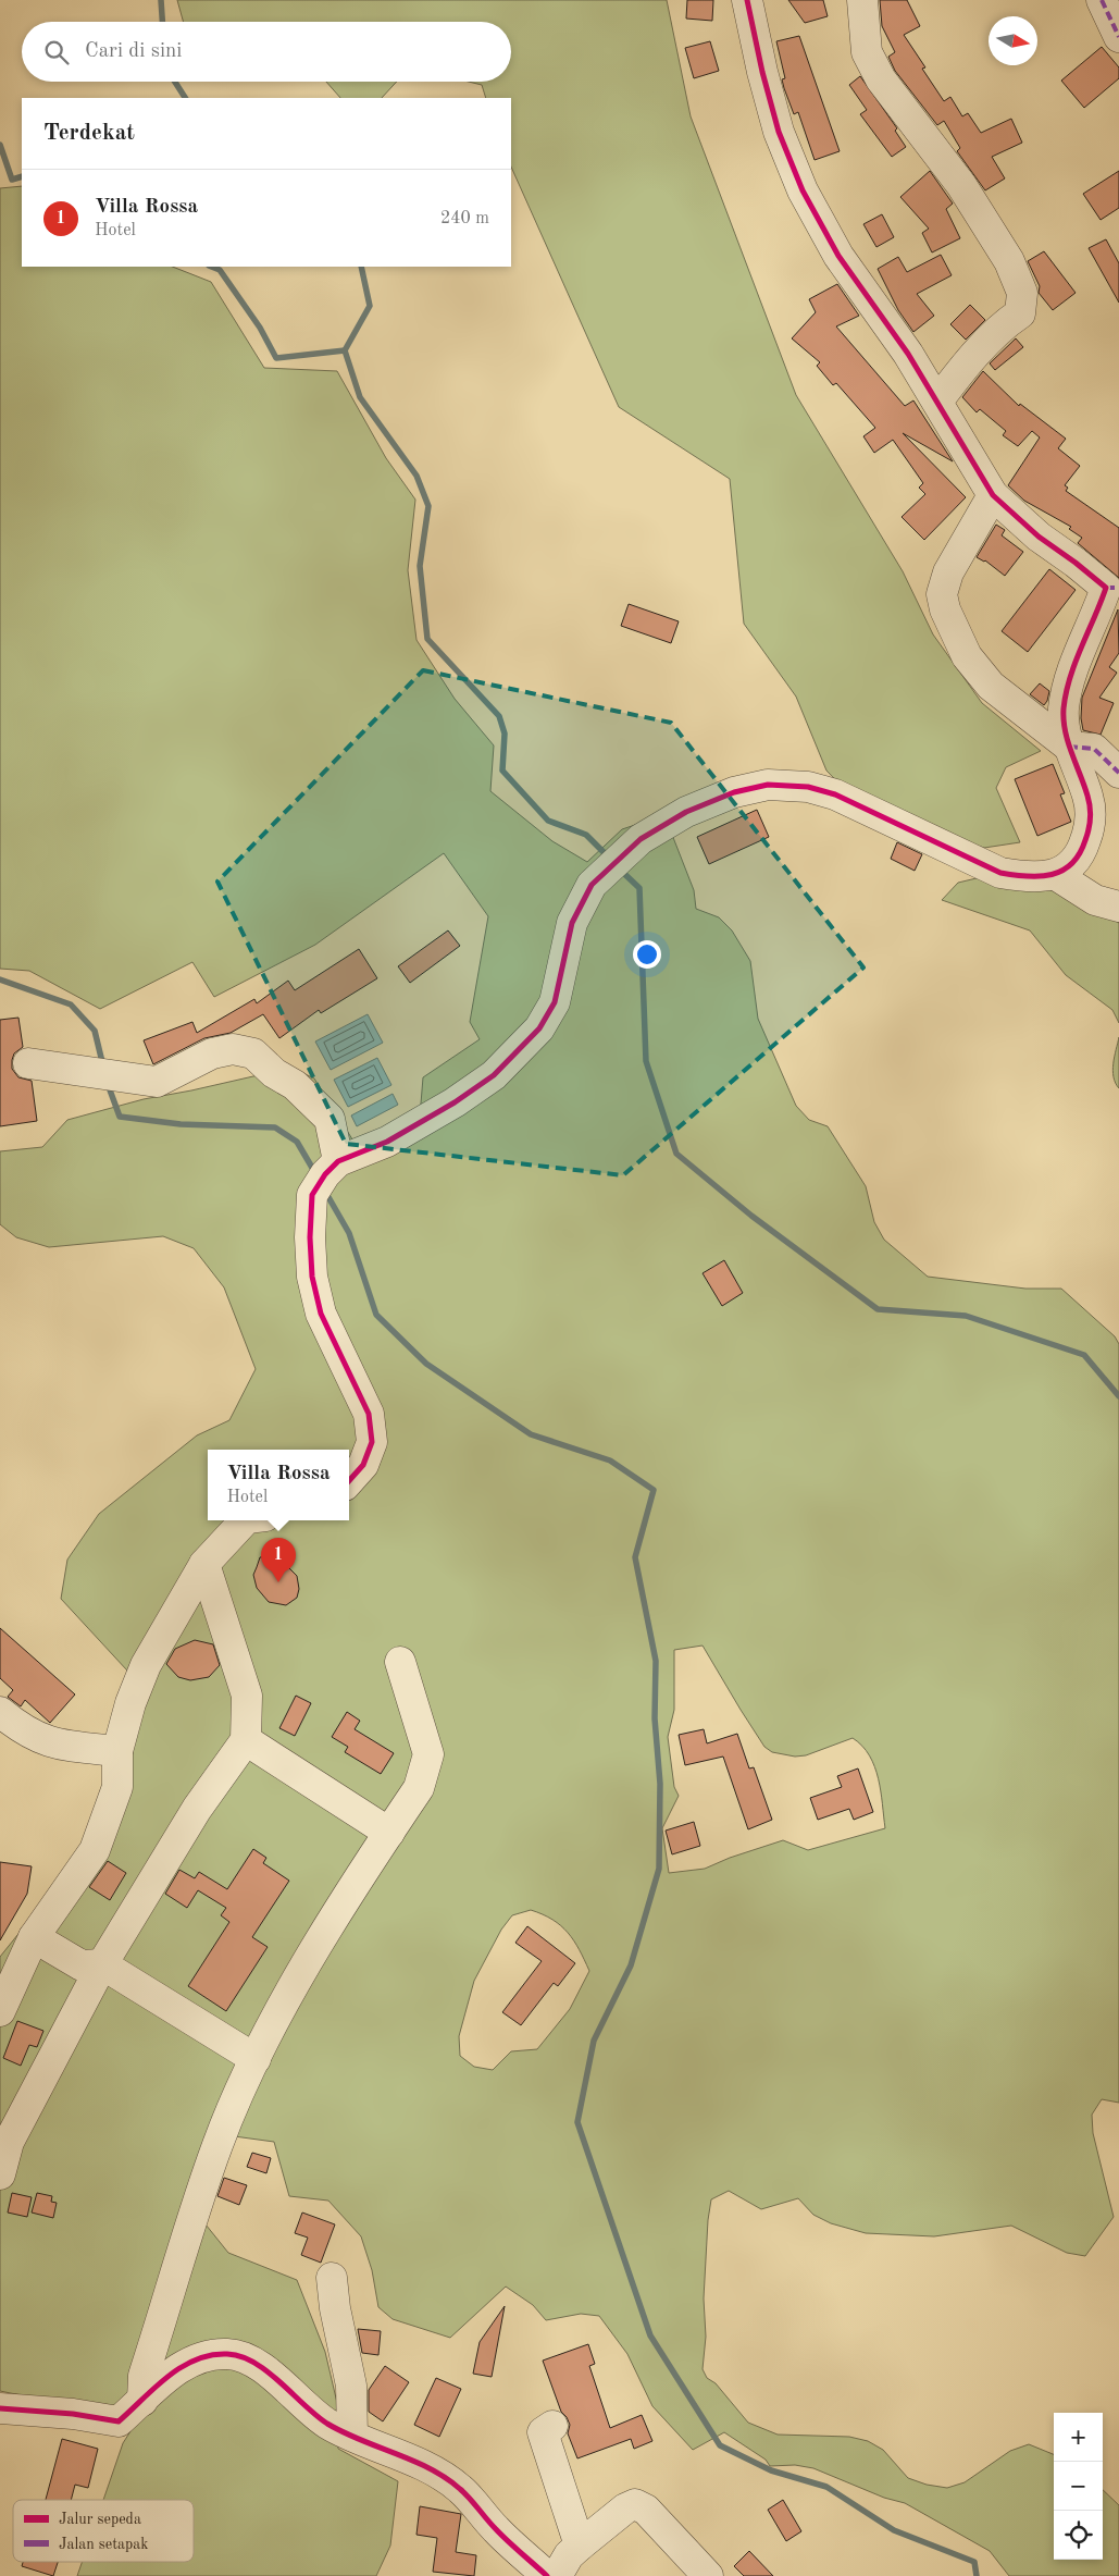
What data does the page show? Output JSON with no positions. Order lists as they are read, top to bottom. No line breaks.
{"legend":["Jalur sepeda","Jalan setapak"],"north":"right","page":{"search":"Cari di sini","heading":"Terdekat","list":[{"mark":"1","name":"Villa Rossa","note":"Hotel","value":"240 m"}],"popup":["Villa Rossa","Hotel"],"pins":"1","map_buttons":["+","−"]}}
